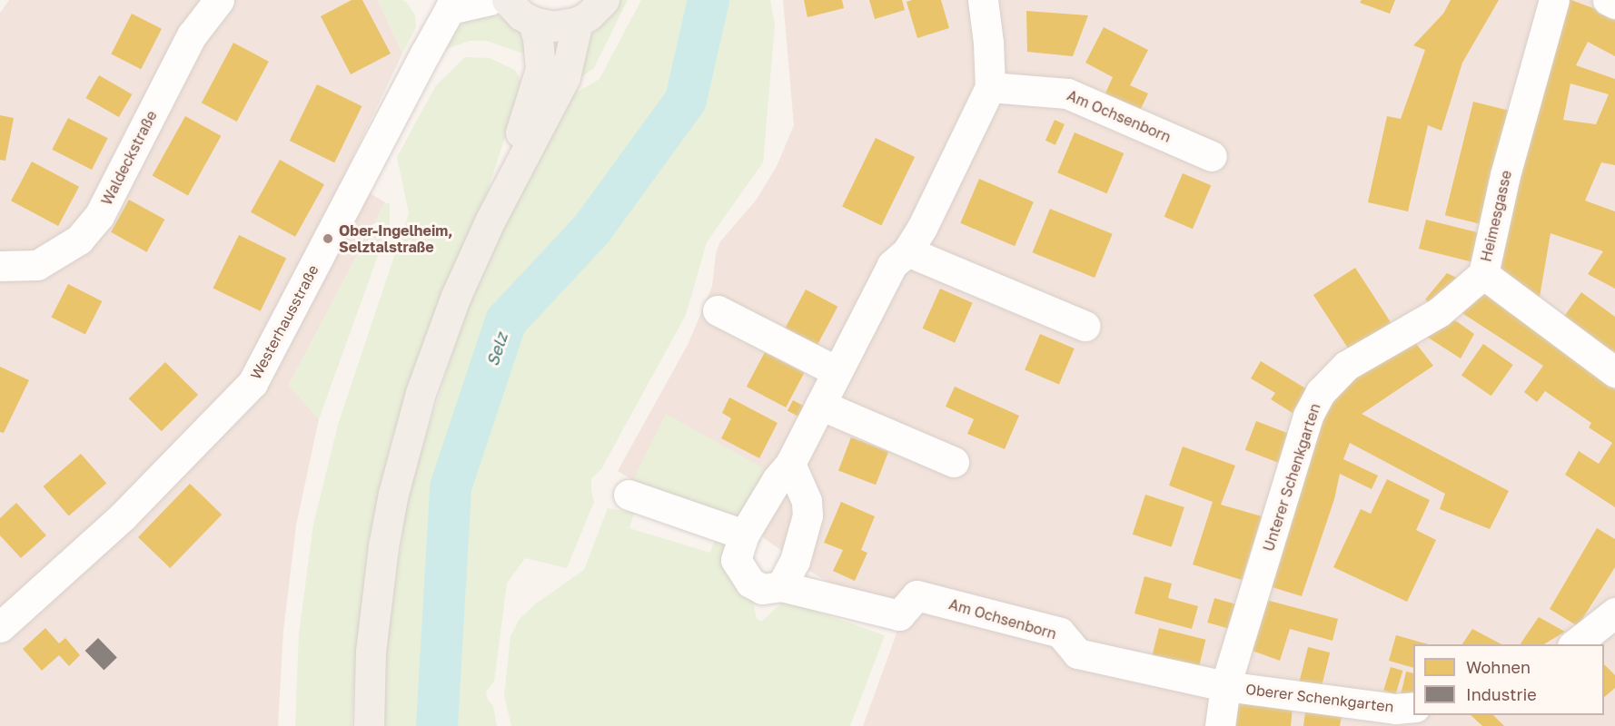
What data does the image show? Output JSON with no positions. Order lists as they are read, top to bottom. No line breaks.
{"streets":{"street":["Am Ochsenborn","Waldeckstraße","Heimesgasse","Westerhausstraße","Unterer Schenkgarten","Oberer Schenkgarten"]},"crossings":[["Am Ochsenborn","Unterer Schenkgarten"],["Am Ochsenborn","Oberer Schenkgarten"],["Heimesgasse","Unterer Schenkgarten"],["Unterer Schenkgarten","Oberer Schenkgarten"]],"water":["Selz"],"places":["Ober-Ingelheim, Selztalstraße"],"legend":["Wohnen","Industrie"]}
